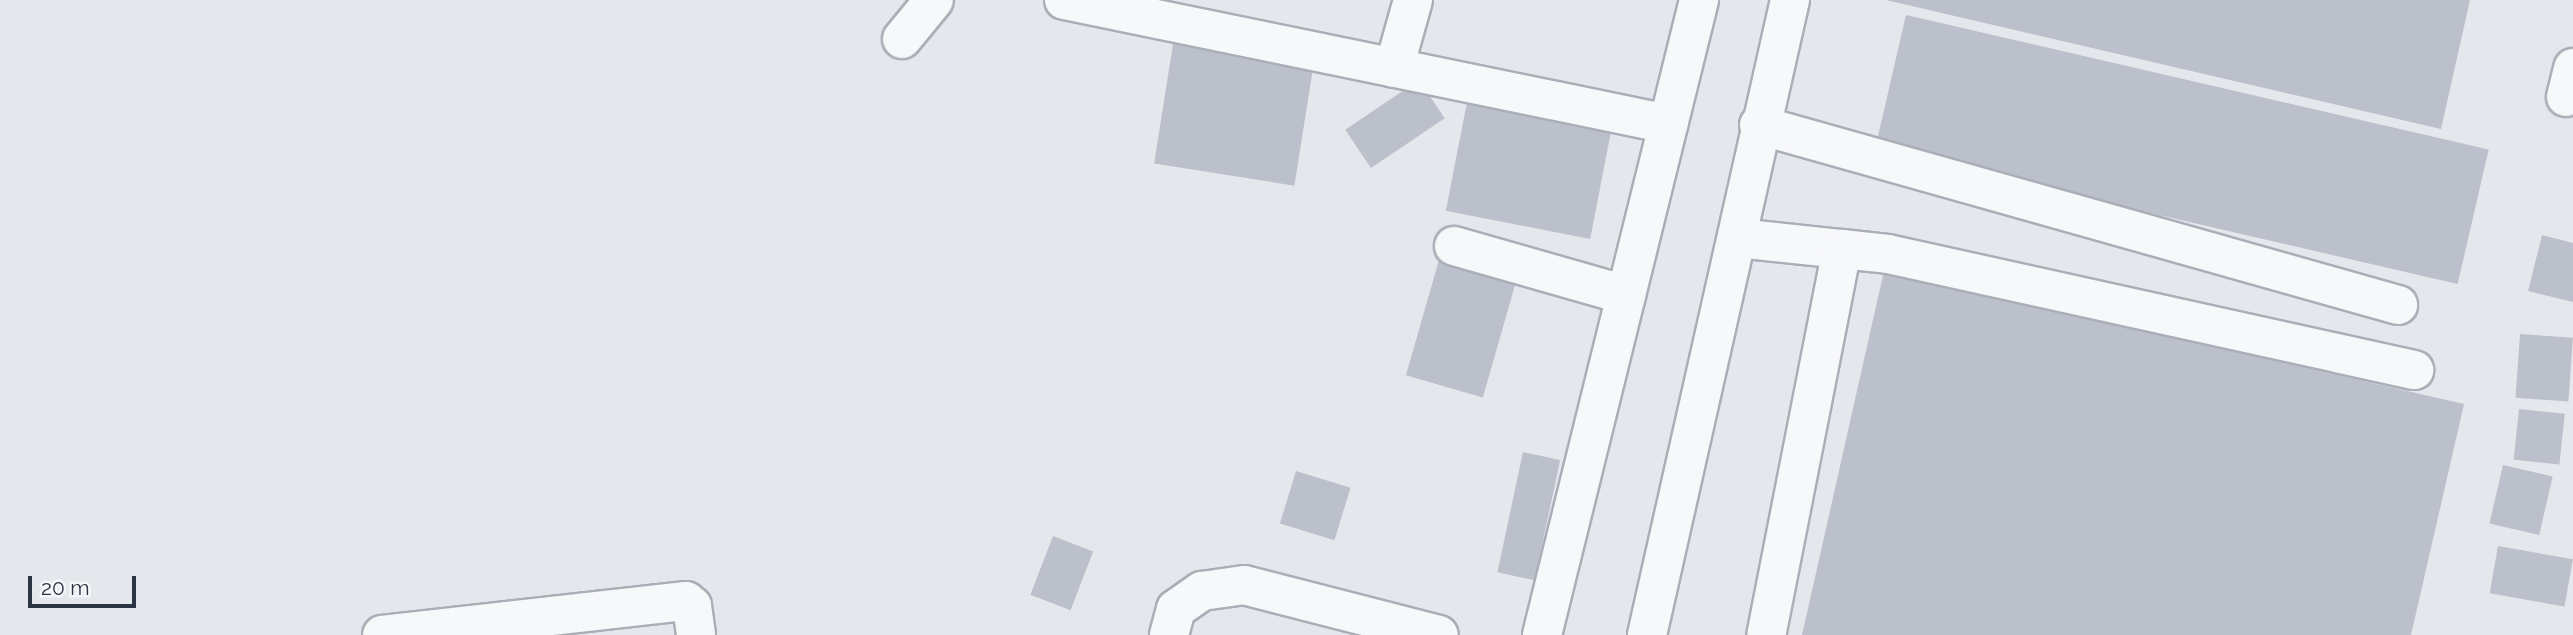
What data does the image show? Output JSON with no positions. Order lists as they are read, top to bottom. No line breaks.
{"scale_bar":"20 m"}
